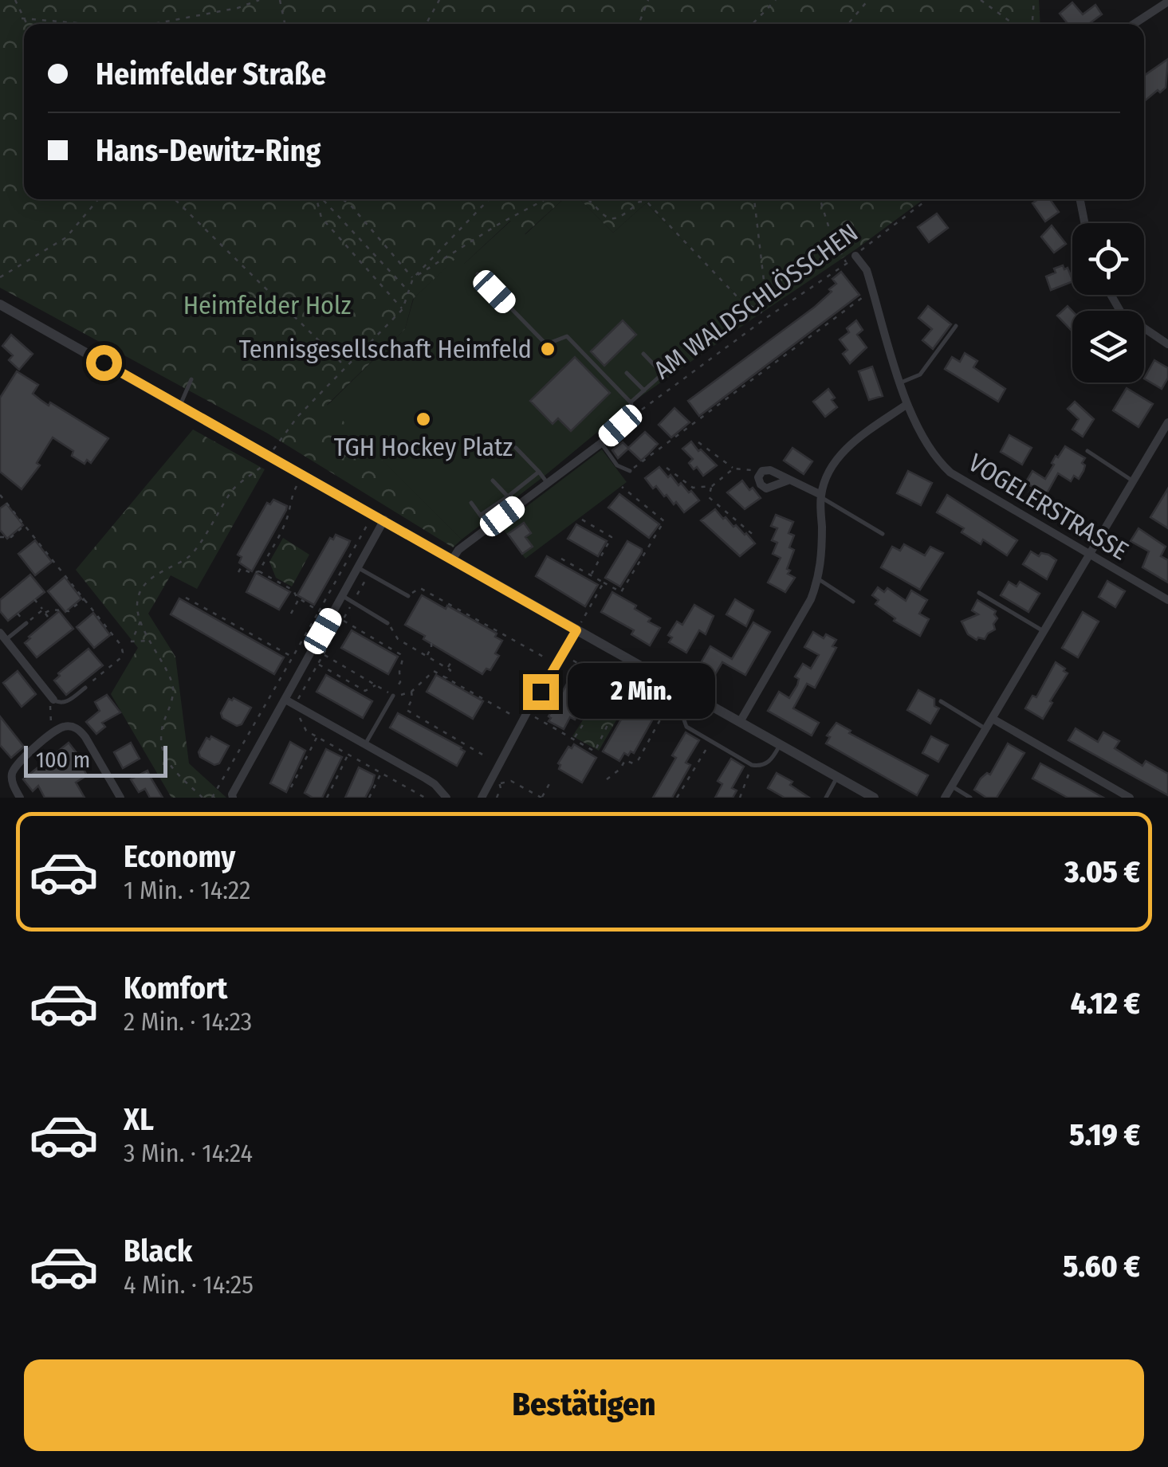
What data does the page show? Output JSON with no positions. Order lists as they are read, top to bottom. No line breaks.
{"streets":{"street":["VOGELERSTRASSE"],"path":["AM WALDSCHLÖSSCHEN"]},"crossings":[["AM WALDSCHLÖSSCHEN","VOGELERSTRASSE"]],"parks":["Heimfelder Holz"],"places":["Tennisgesellschaft Heimfeld","TGH Hockey Platz"],"scale_bar":"100 m","page":{"banner":["Heimfelder Straße","Hans-Dewitz-Ring"],"bubble":"2 Min.","scale":"100 m","list":[{"name":"Economy","note":"1 Min. · 14:22","value":"3.05 €"},{"name":"Komfort","note":"2 Min. · 14:23","value":"4.12 €"},{"name":"XL","note":"3 Min. · 14:24","value":"5.19 €"},{"name":"Black","note":"4 Min. · 14:25","value":"5.60 €"}],"buttons":"Bestätigen"}}
